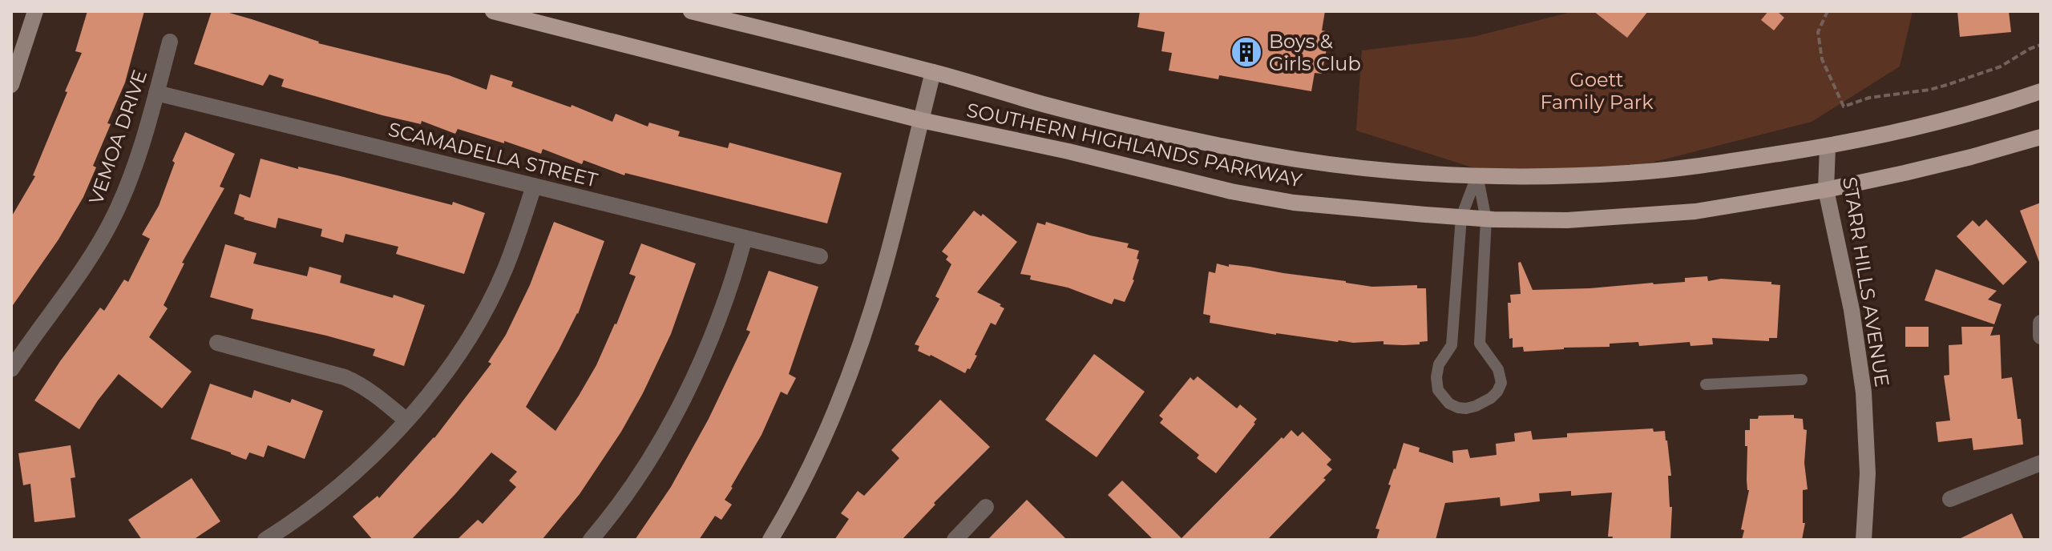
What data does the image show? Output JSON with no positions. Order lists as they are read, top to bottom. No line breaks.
{"streets":{"main road":["SOUTHERN HIGHLANDS PARKWAY"],"street":["VEMOA DRIVE","SCAMADELLA STREET","STARR HILLS AVENUE"]},"crossings":[["VEMOA DRIVE","SCAMADELLA STREET"],["SOUTHERN HIGHLANDS PARKWAY","STARR HILLS AVENUE"]],"parks":["Goett Family Park"],"places":{"building":["Boys & Girls Club"]}}
